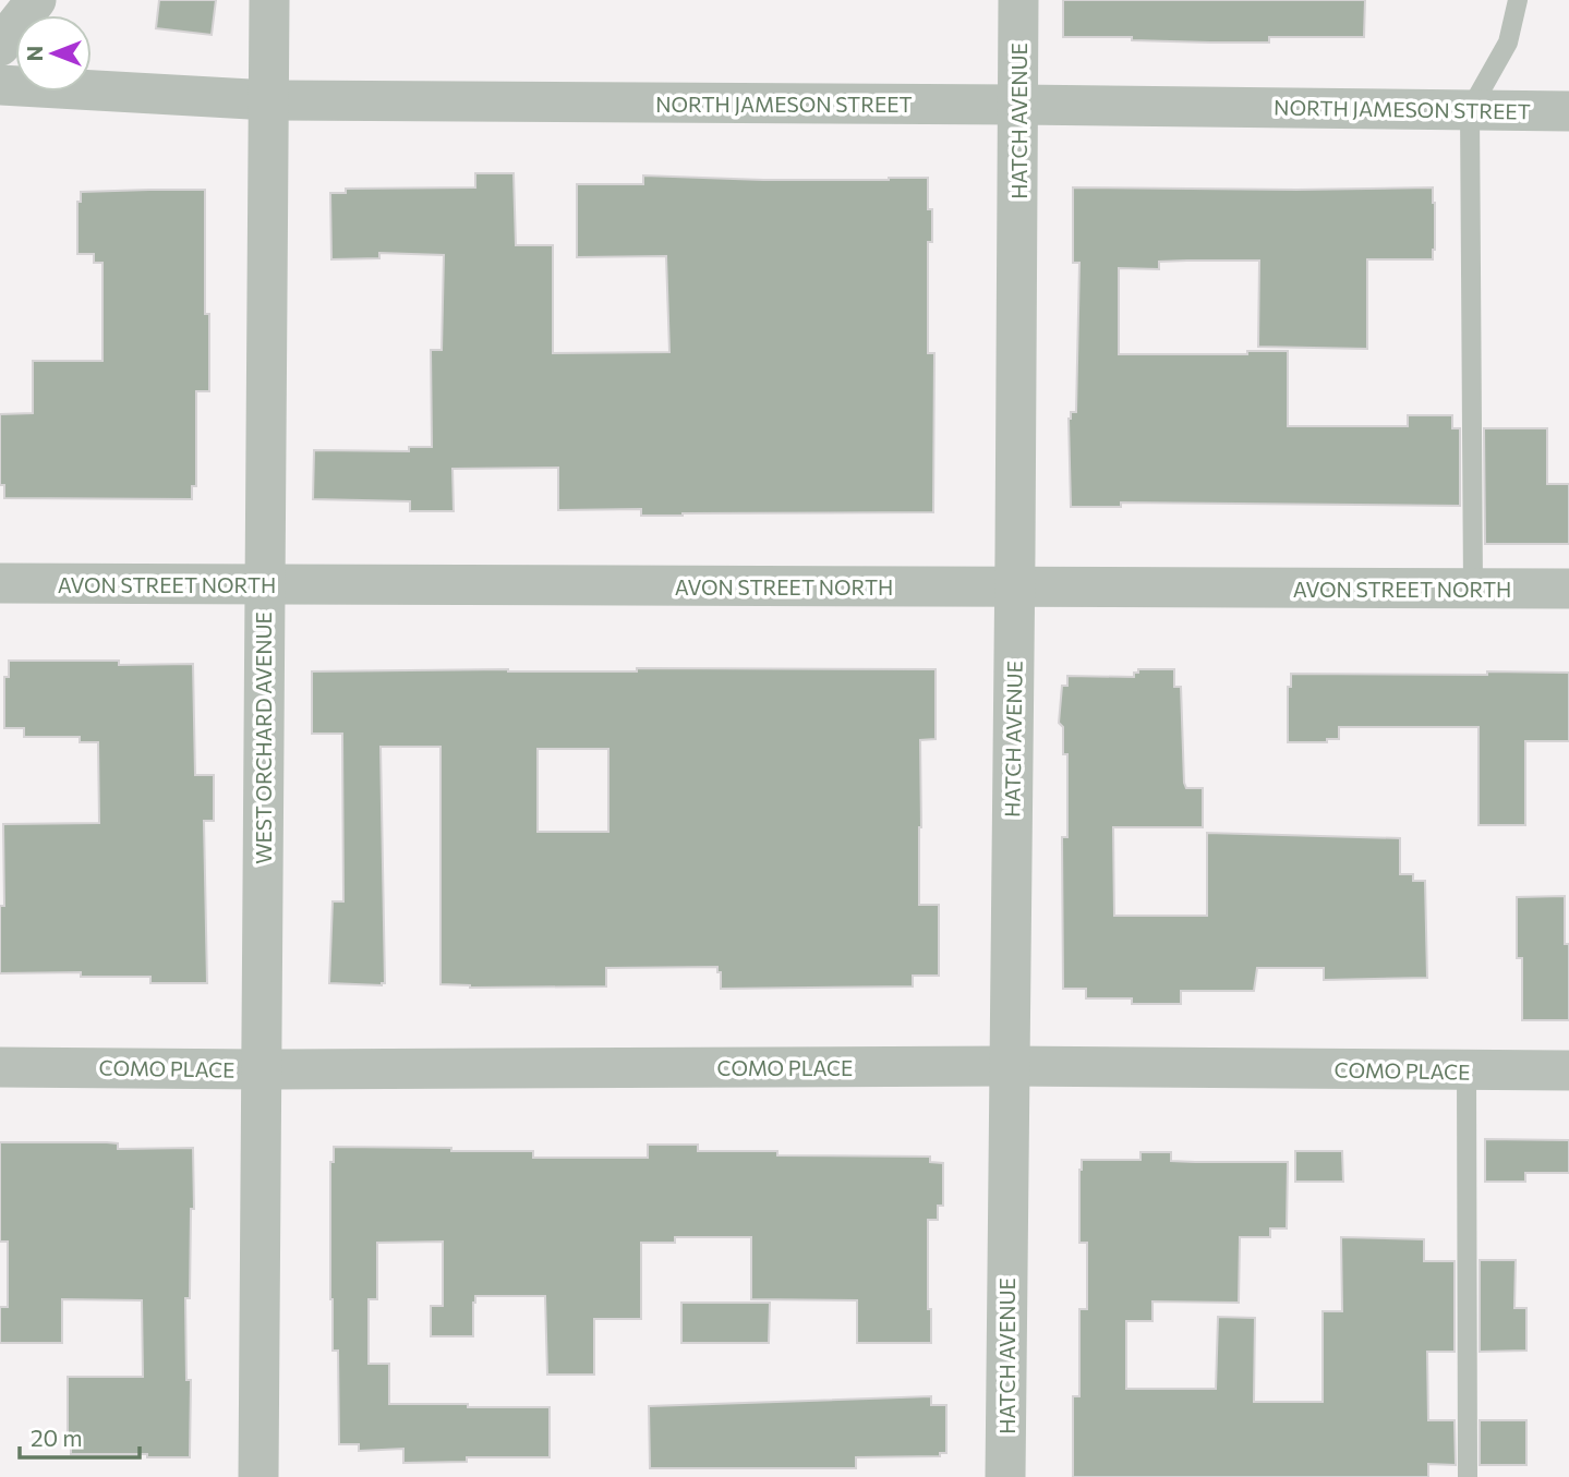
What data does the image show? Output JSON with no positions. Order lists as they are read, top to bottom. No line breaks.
{"streets":{"street":["NORTH JAMESON STREET","HATCH AVENUE","AVON STREET NORTH","WEST ORCHARD AVENUE","COMO PLACE"]},"crossings":[["NORTH JAMESON STREET","HATCH AVENUE"],["NORTH JAMESON STREET","WEST ORCHARD AVENUE"],["HATCH AVENUE","AVON STREET NORTH"],["HATCH AVENUE","COMO PLACE"],["AVON STREET NORTH","WEST ORCHARD AVENUE"],["WEST ORCHARD AVENUE","COMO PLACE"]],"scale_bar":"20 m","north":"left"}
